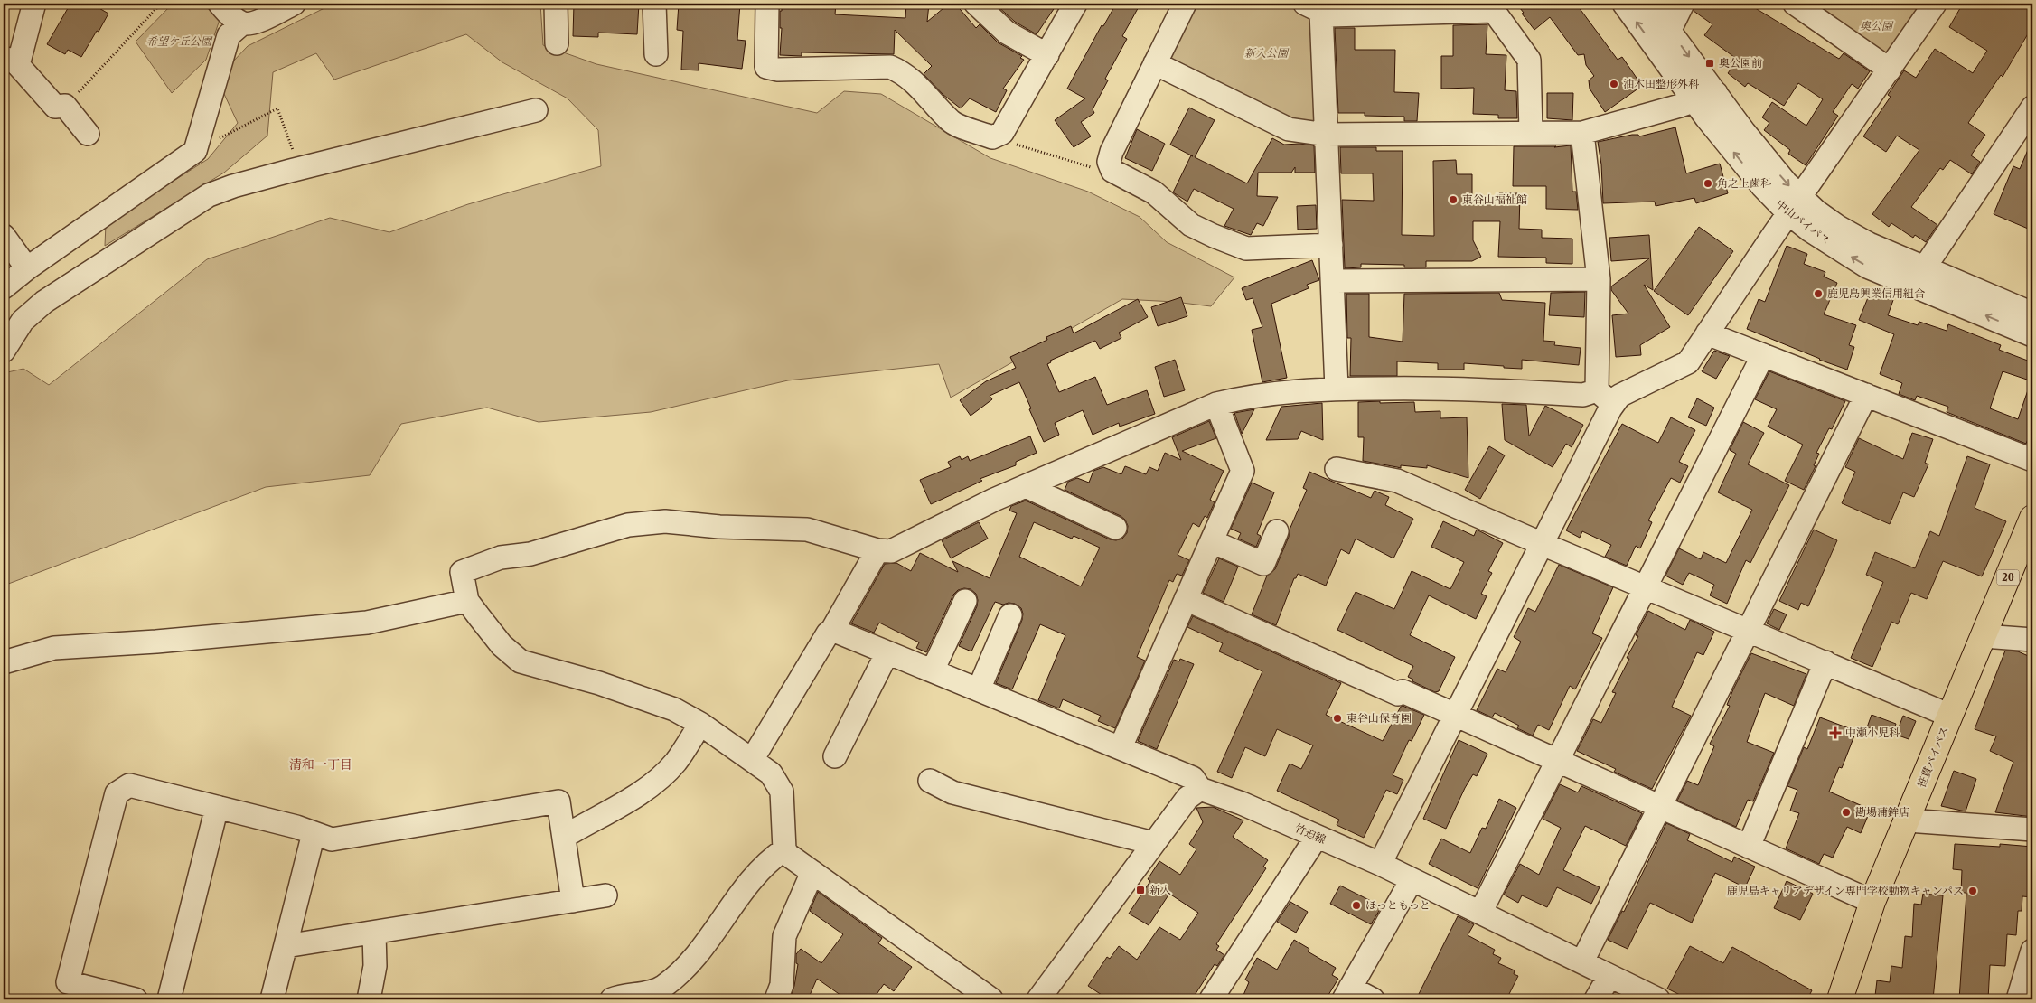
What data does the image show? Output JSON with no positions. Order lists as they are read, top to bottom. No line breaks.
{"streets":{"main road":["20","笹貫バイパス"],"street":["中山バイパス","竹迫線"]},"districts":["清和一丁目"],"parks":["奥公園","希望ケ丘公園","新入公園"],"places":{"transit":["奥公園前","新入"],"other":["油木田整形外科","角之上歯科","東谷山福祉館","鹿児島興業信用組合","東谷山保育園","勘場蒲鉾店","鹿児島キャリアデザイン専門学校動物キャンパス","ほっともっと"],"health":["中瀬小児科"]}}
